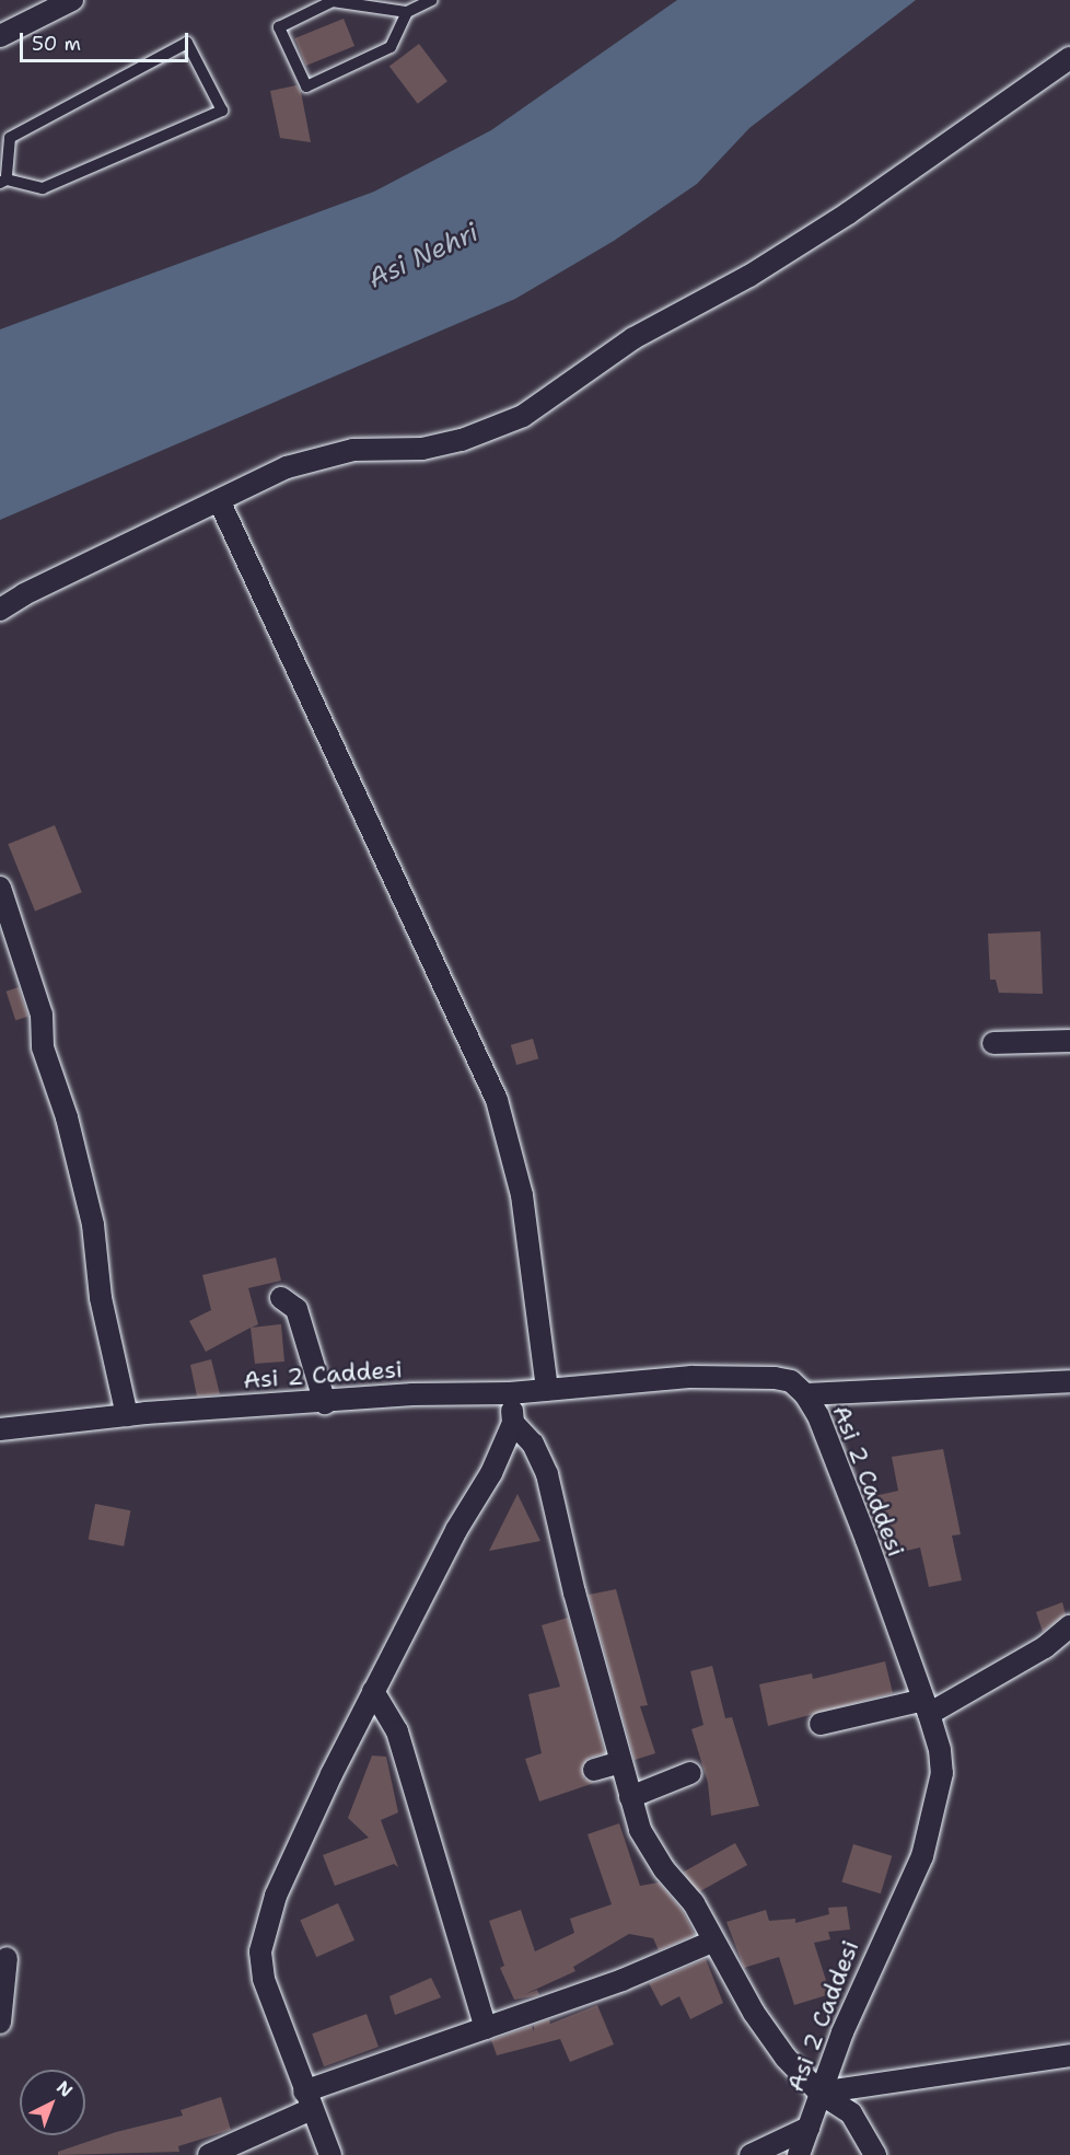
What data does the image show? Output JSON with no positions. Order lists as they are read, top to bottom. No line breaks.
{"streets":{"street":["Asi 2 Caddesi"]},"water":["Asi Nehri"],"scale_bar":"50 m","north":"top right"}
